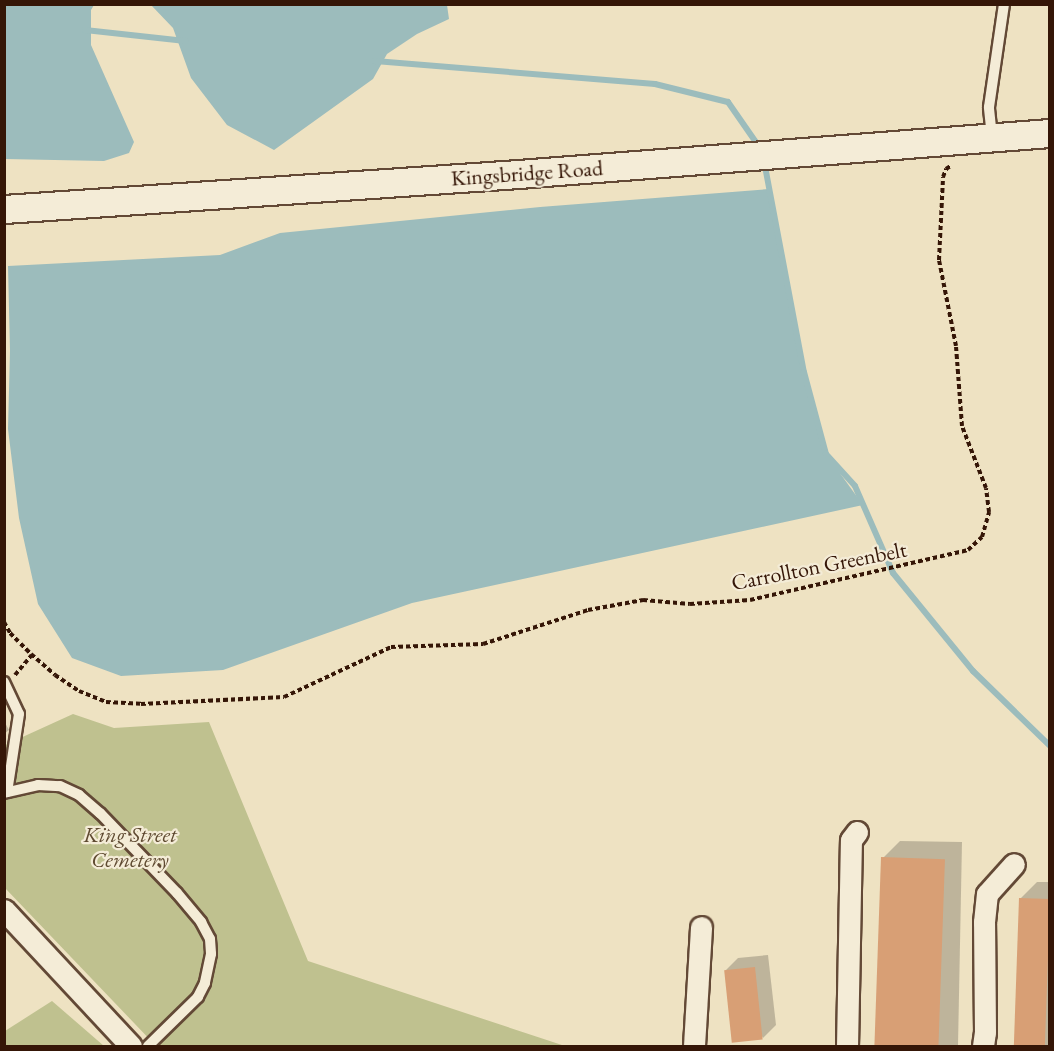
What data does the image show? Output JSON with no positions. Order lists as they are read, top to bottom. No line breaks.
{"streets":{"street":["Kingsbridge Road"],"path":["Carrollton Greenbelt"]},"parks":["King Street Cemetery"]}
